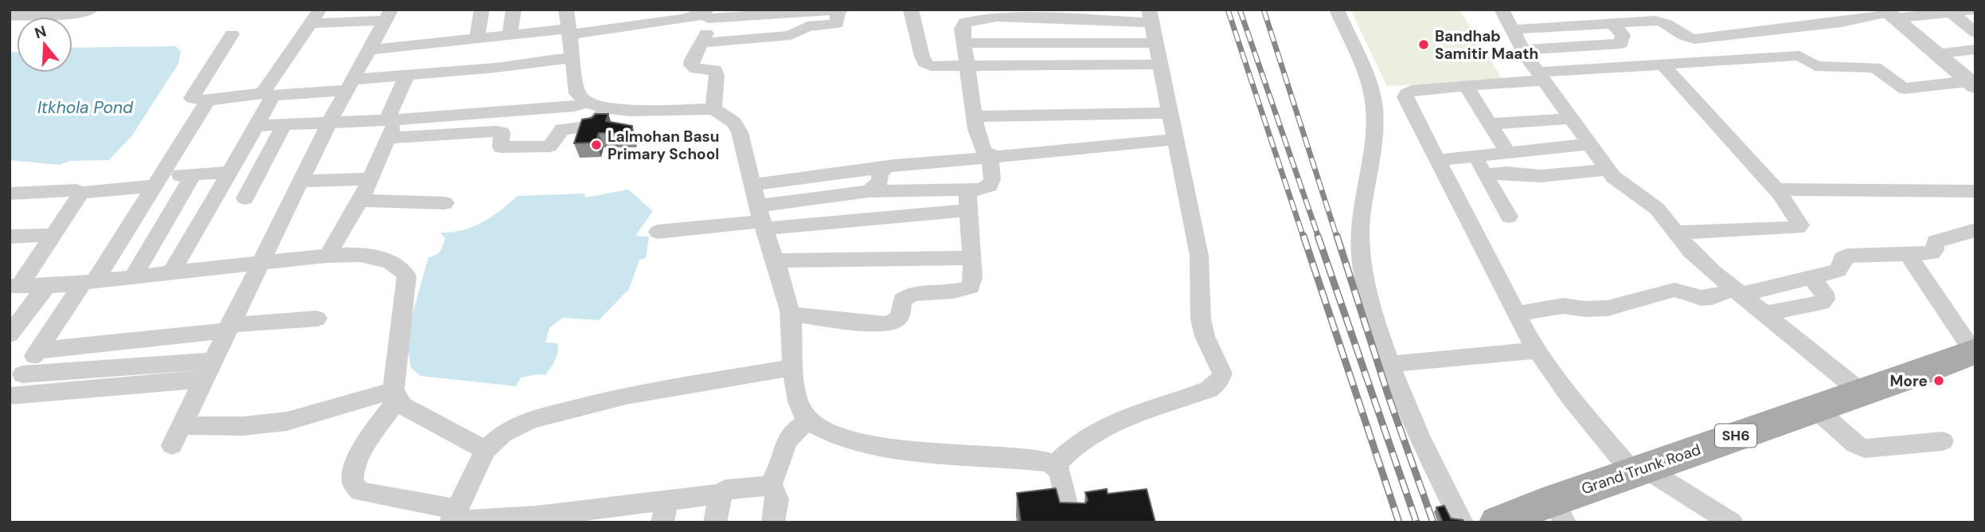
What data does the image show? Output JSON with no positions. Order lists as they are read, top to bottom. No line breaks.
{"streets":{"main road":["SH6","Grand Trunk Road"]},"water":["Itkhola Pond"],"places":["Bandhab Samitir Maath","Lalmohan Basu Primary School","More"],"north":"top"}
